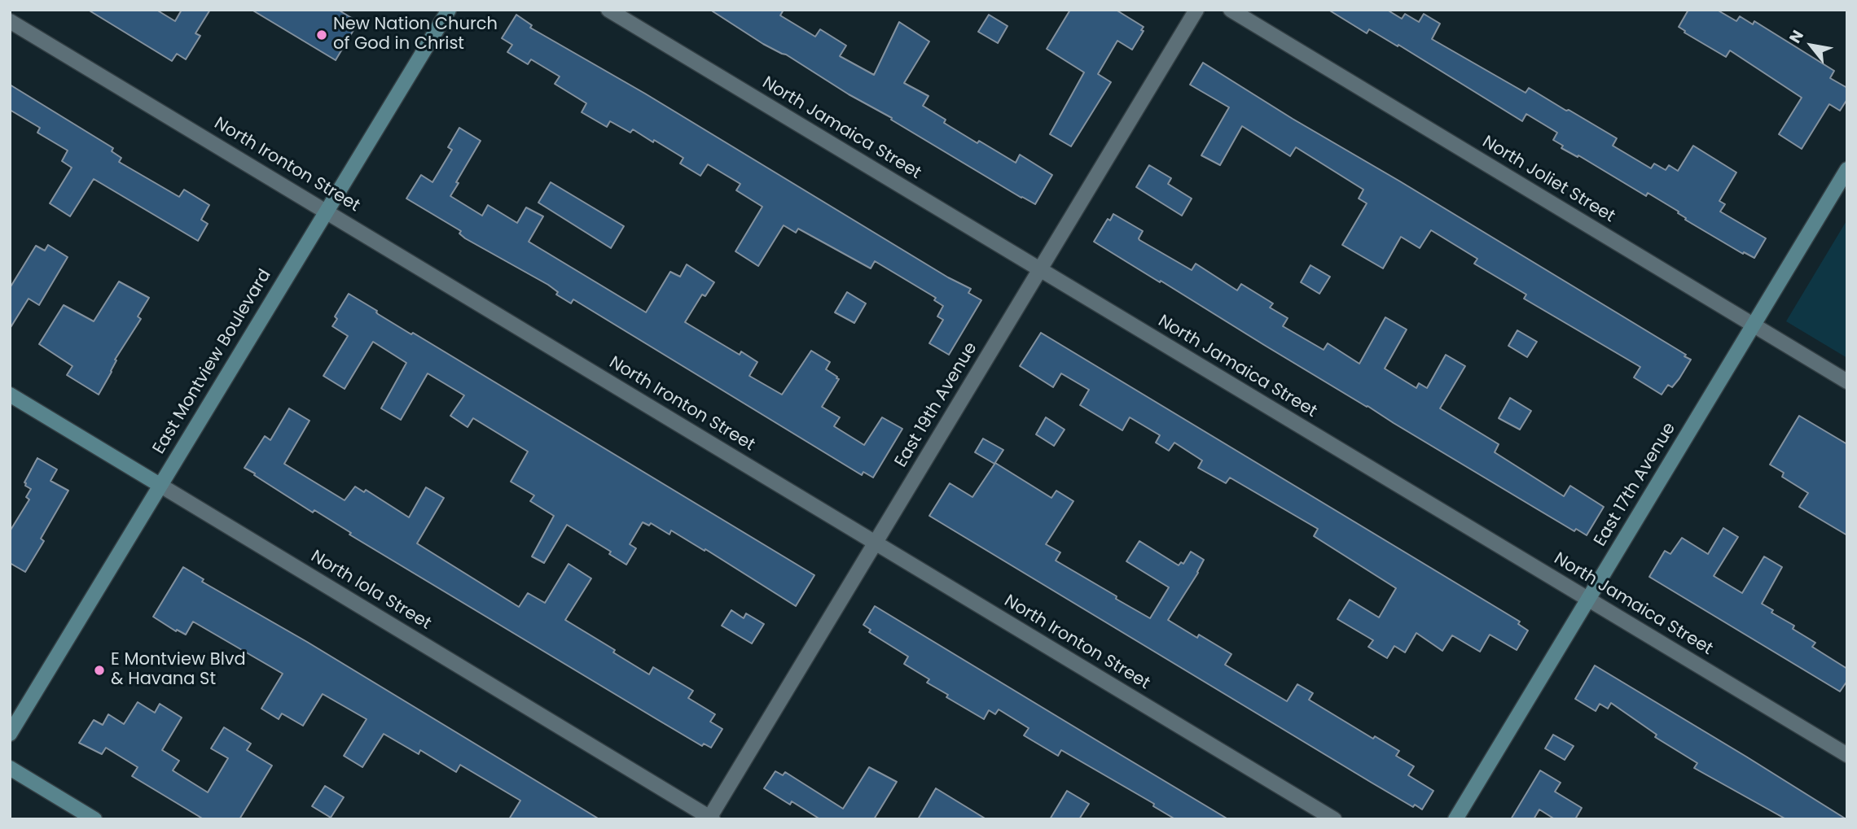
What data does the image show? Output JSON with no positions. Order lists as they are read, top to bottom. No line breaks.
{"streets":{"street":["North Jamaica Street","North Ironton Street","North Joliet Street","East Montview Boulevard","East 19th Avenue","East 17th Avenue","North Iola Street"]},"crossings":[["North Jamaica Street","East 19th Avenue"],["North Jamaica Street","East 17th Avenue"],["North Ironton Street","East Montview Boulevard"],["North Ironton Street","East 19th Avenue"],["North Joliet Street","East 17th Avenue"],["East Montview Boulevard","North Iola Street"],["East 19th Avenue","North Iola Street"]],"places":["New Nation Church of God in Christ","E Montview Blvd & Havana St"],"north":"top left"}
